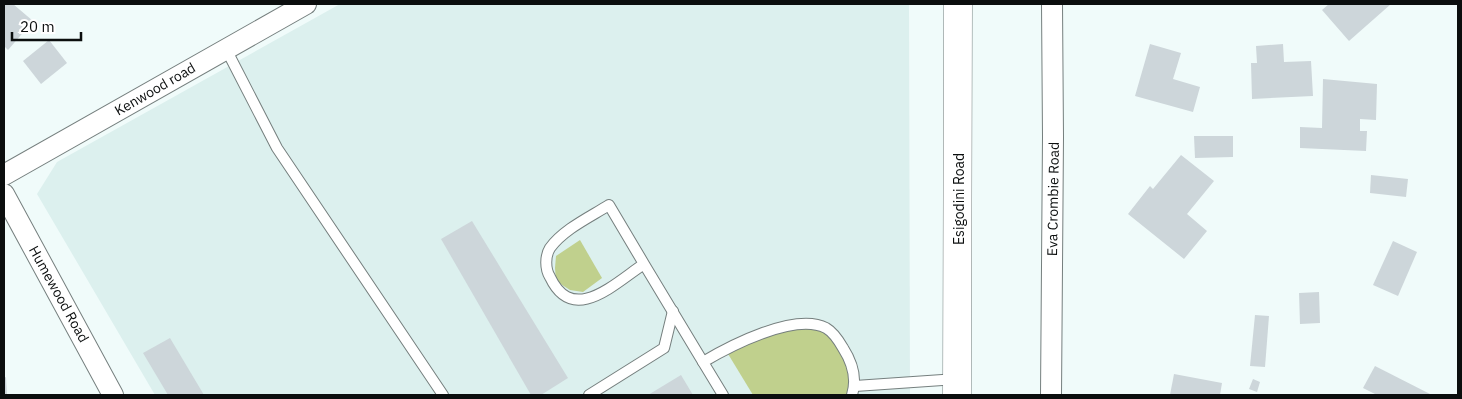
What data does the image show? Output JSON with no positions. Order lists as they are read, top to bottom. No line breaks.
{"streets":{"main road":["Esigodini Road"],"street":["Kenwood road","Eva Crombie Road","Humewood Road"]},"scale_bar":"20 m"}
